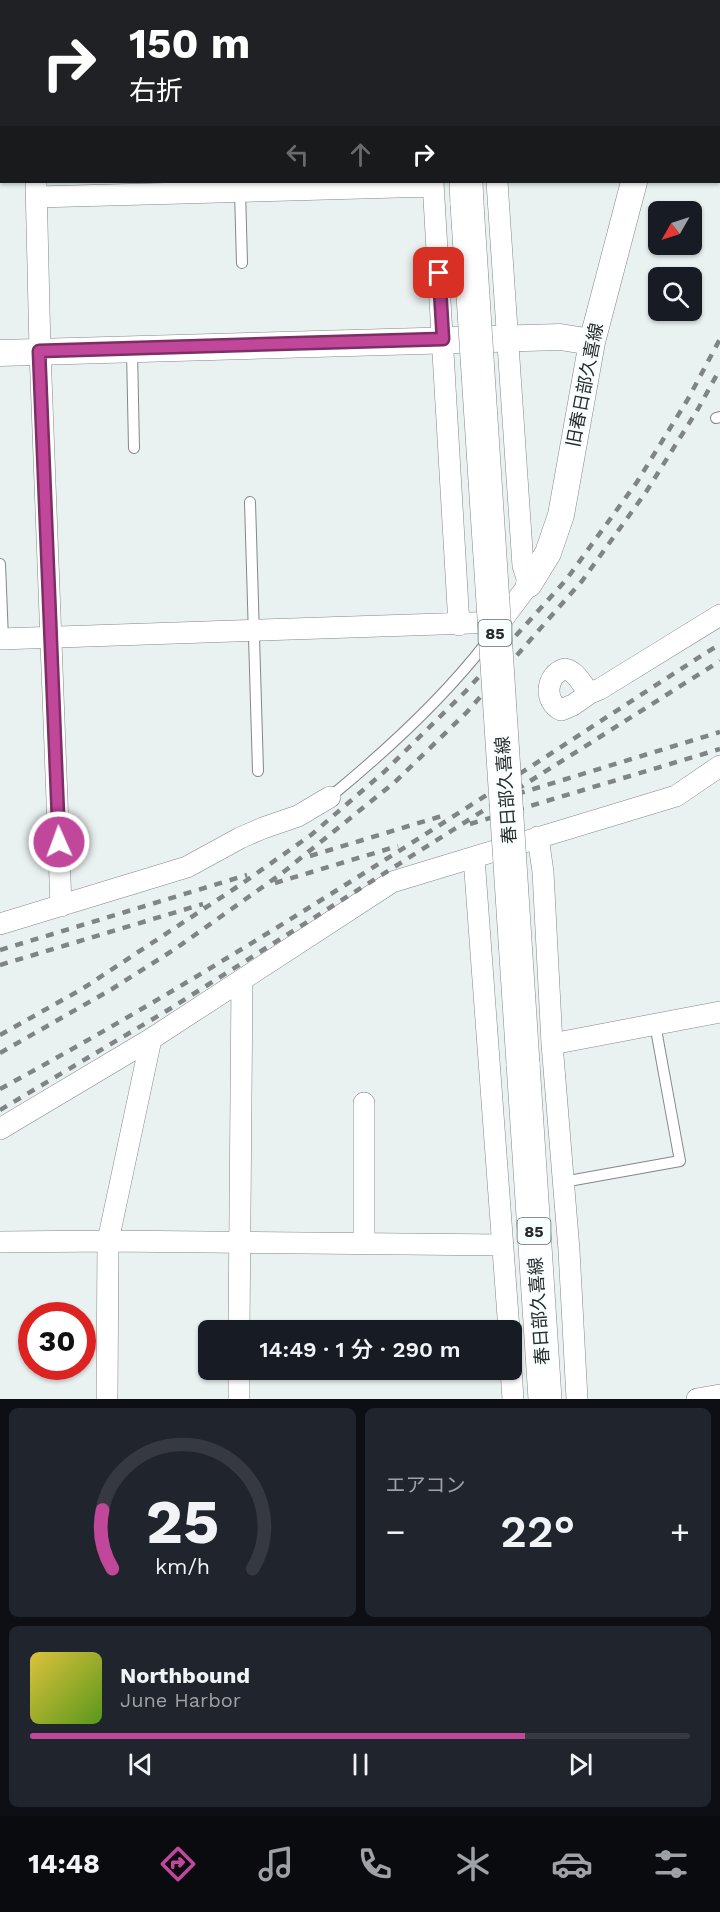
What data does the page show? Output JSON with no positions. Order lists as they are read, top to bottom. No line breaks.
{"streets":{"main road":["85","春日部久喜線"],"street":["旧春日部久喜線"]},"north":"bottom left","page":{"turn":["150 m","右折"],"limit":"30","trip":"14:49 · 1 分 · 290 m","tile":"エアコン","heat":["−","22°","+"],"song":["Northbound","June Harbor"],"tabs":"14:48","gauge":["25","km/h"]}}
